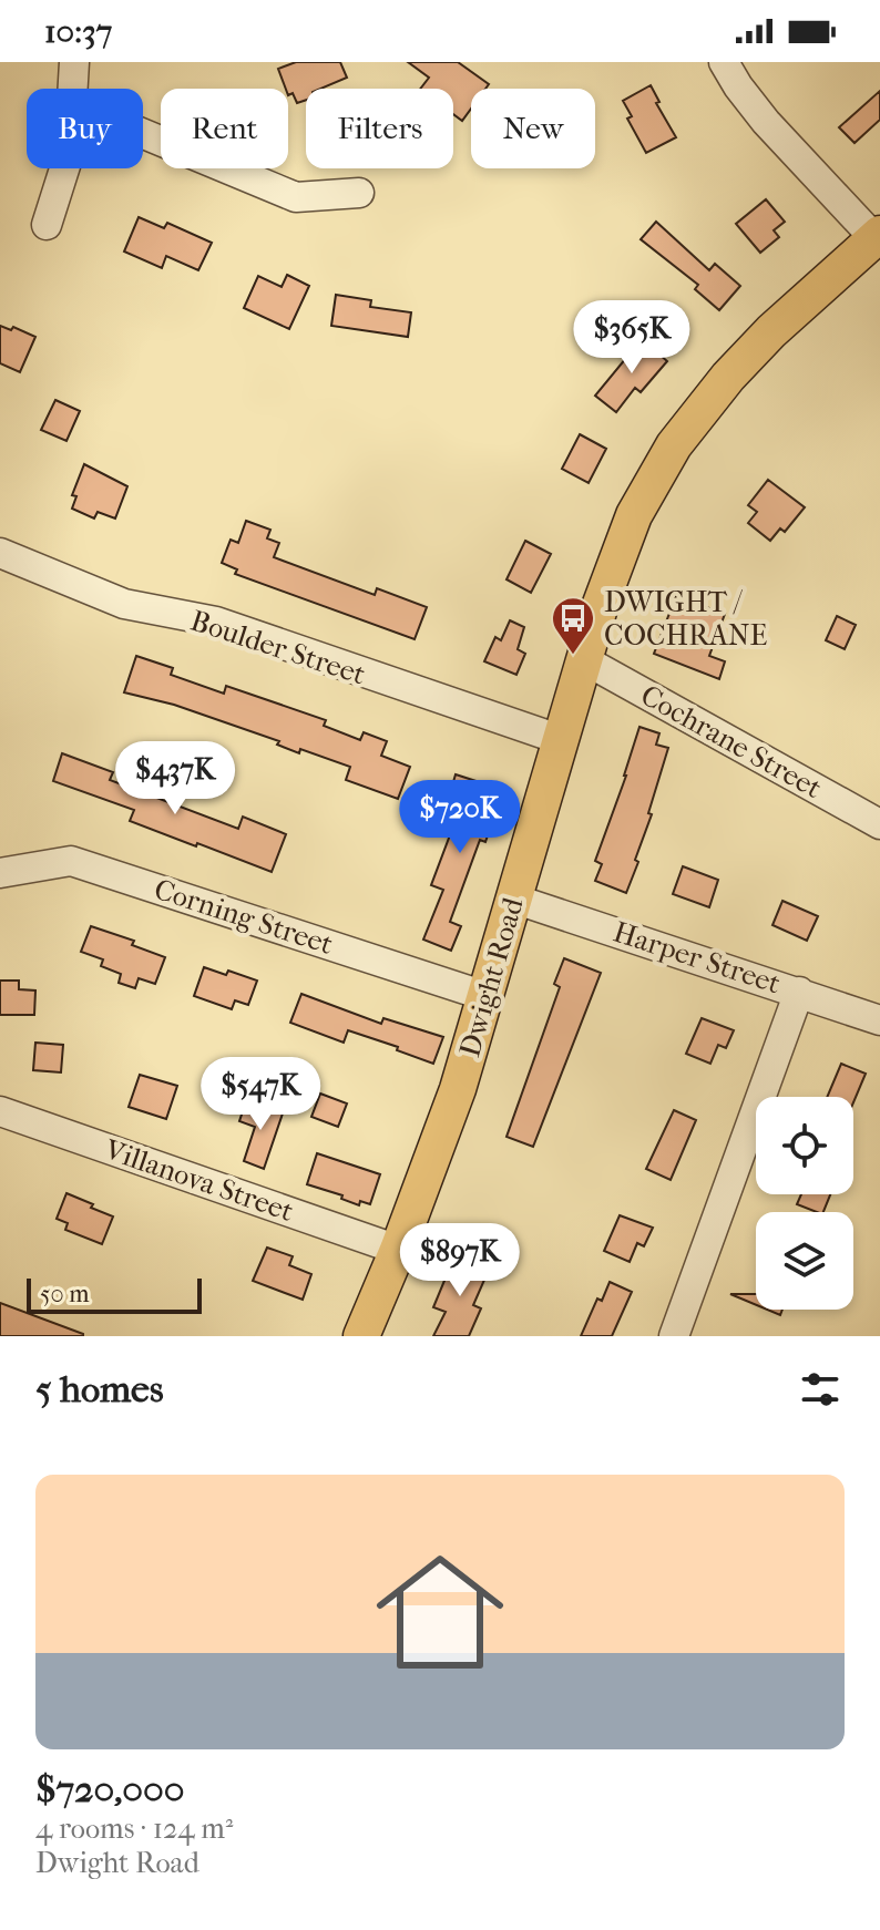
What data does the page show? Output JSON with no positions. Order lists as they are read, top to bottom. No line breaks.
{"streets":{"main road":["Dwight Road"],"street":["Boulder Street","Cochrane Street","Corning Street","Harper Street","Villanova Street"]},"crossings":[["Boulder Street","Dwight Road"],["Cochrane Street","Dwight Road"],["Corning Street","Dwight Road"],["Harper Street","Dwight Road"],["Dwight Road","Villanova Street"]],"places":{"bus stop":["DWIGHT / COCHRANE"]},"scale_bar":"50 m","page":{"status":"10:37","chip":["Buy","Rent","Filters","New"],"price":["$365K","$437K","$720K","$547K","$897K"],"scale":"50 m","heading":"5 homes","list":[{"name":"$720,000","note":"4 rooms · 124 m² · Dwight Road"}]}}
